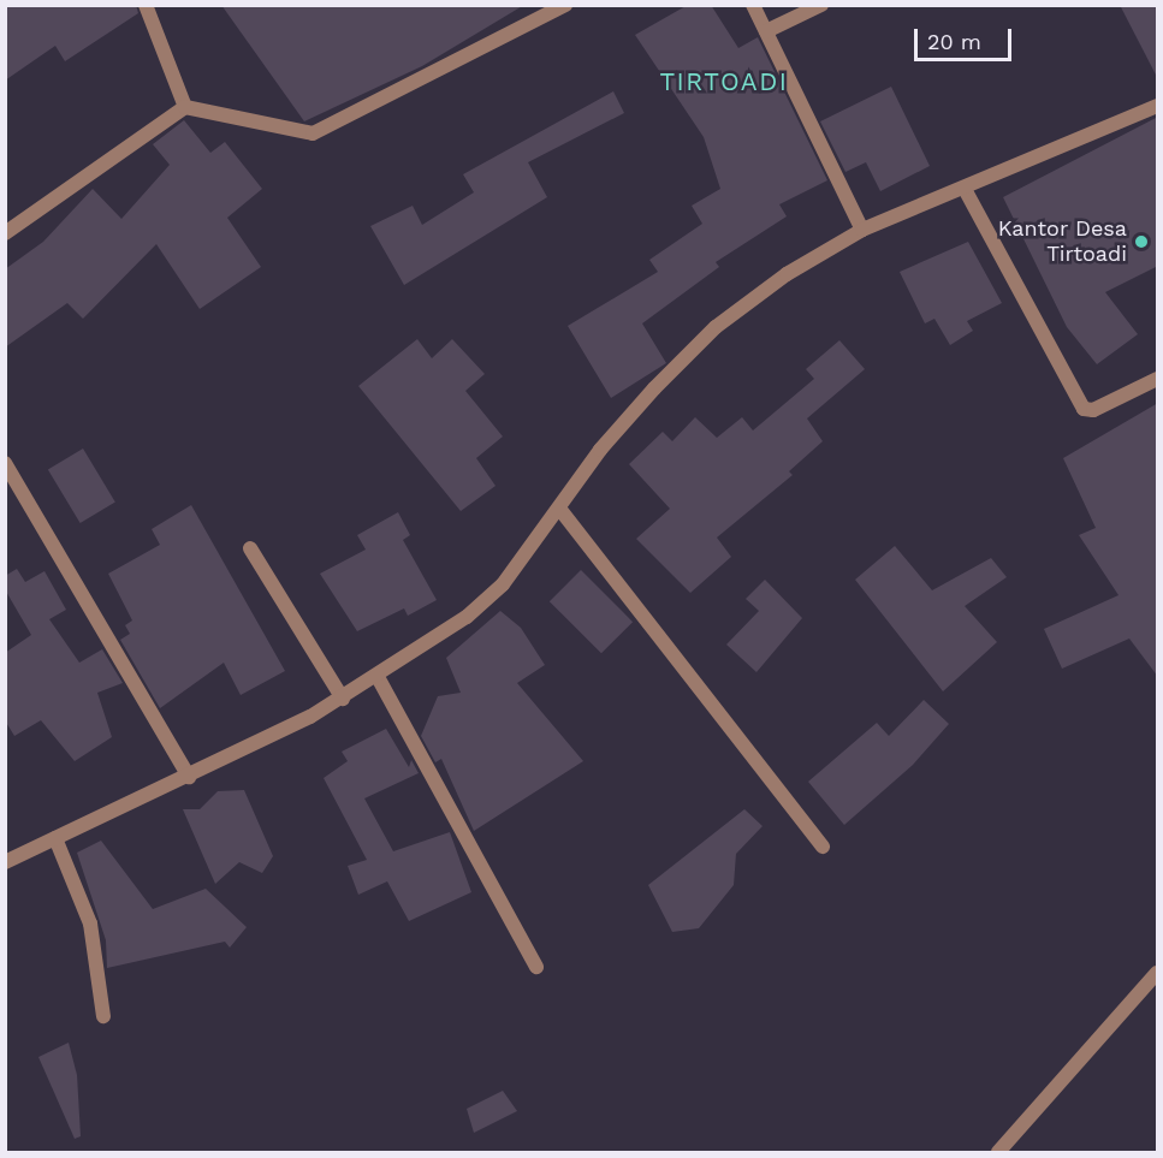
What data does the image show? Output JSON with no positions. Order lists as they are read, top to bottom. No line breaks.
{"districts":["TIRTOADI"],"places":["Kantor Desa Tirtoadi"],"scale_bar":"20 m"}
